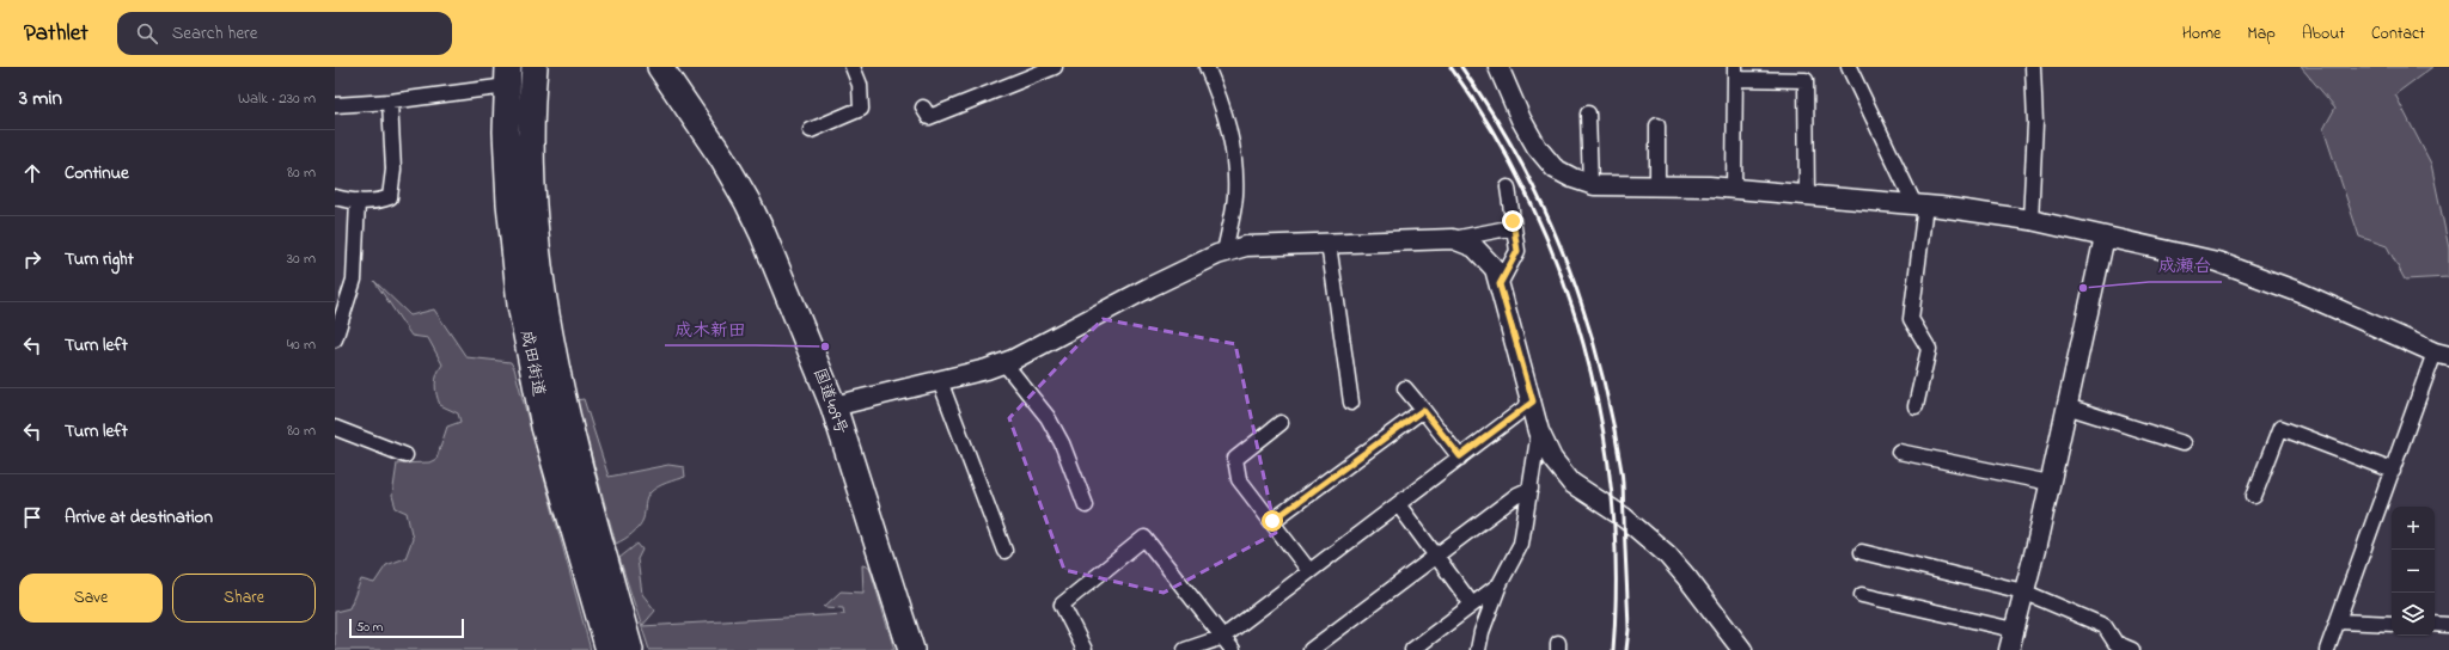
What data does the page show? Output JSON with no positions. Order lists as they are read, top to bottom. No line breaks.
{"streets":{"highway":["成田街道","国道409号"]},"places":["成瀬台","成木新田"],"scale_bar":"50 m","page":{"header":"Pathlet","search":"Search here","nav":["Home","Map","About","Contact"],"heading":["3 min","Walk · 230 m"],"list":[["Continue","80 m"],["Turn right","30 m"],["Turn left","40 m"],["Turn left","80 m"],"Arrive at destination"],"map_buttons":["+","−"],"buttons":["Save","Share"],"scale":"50 m"}}
